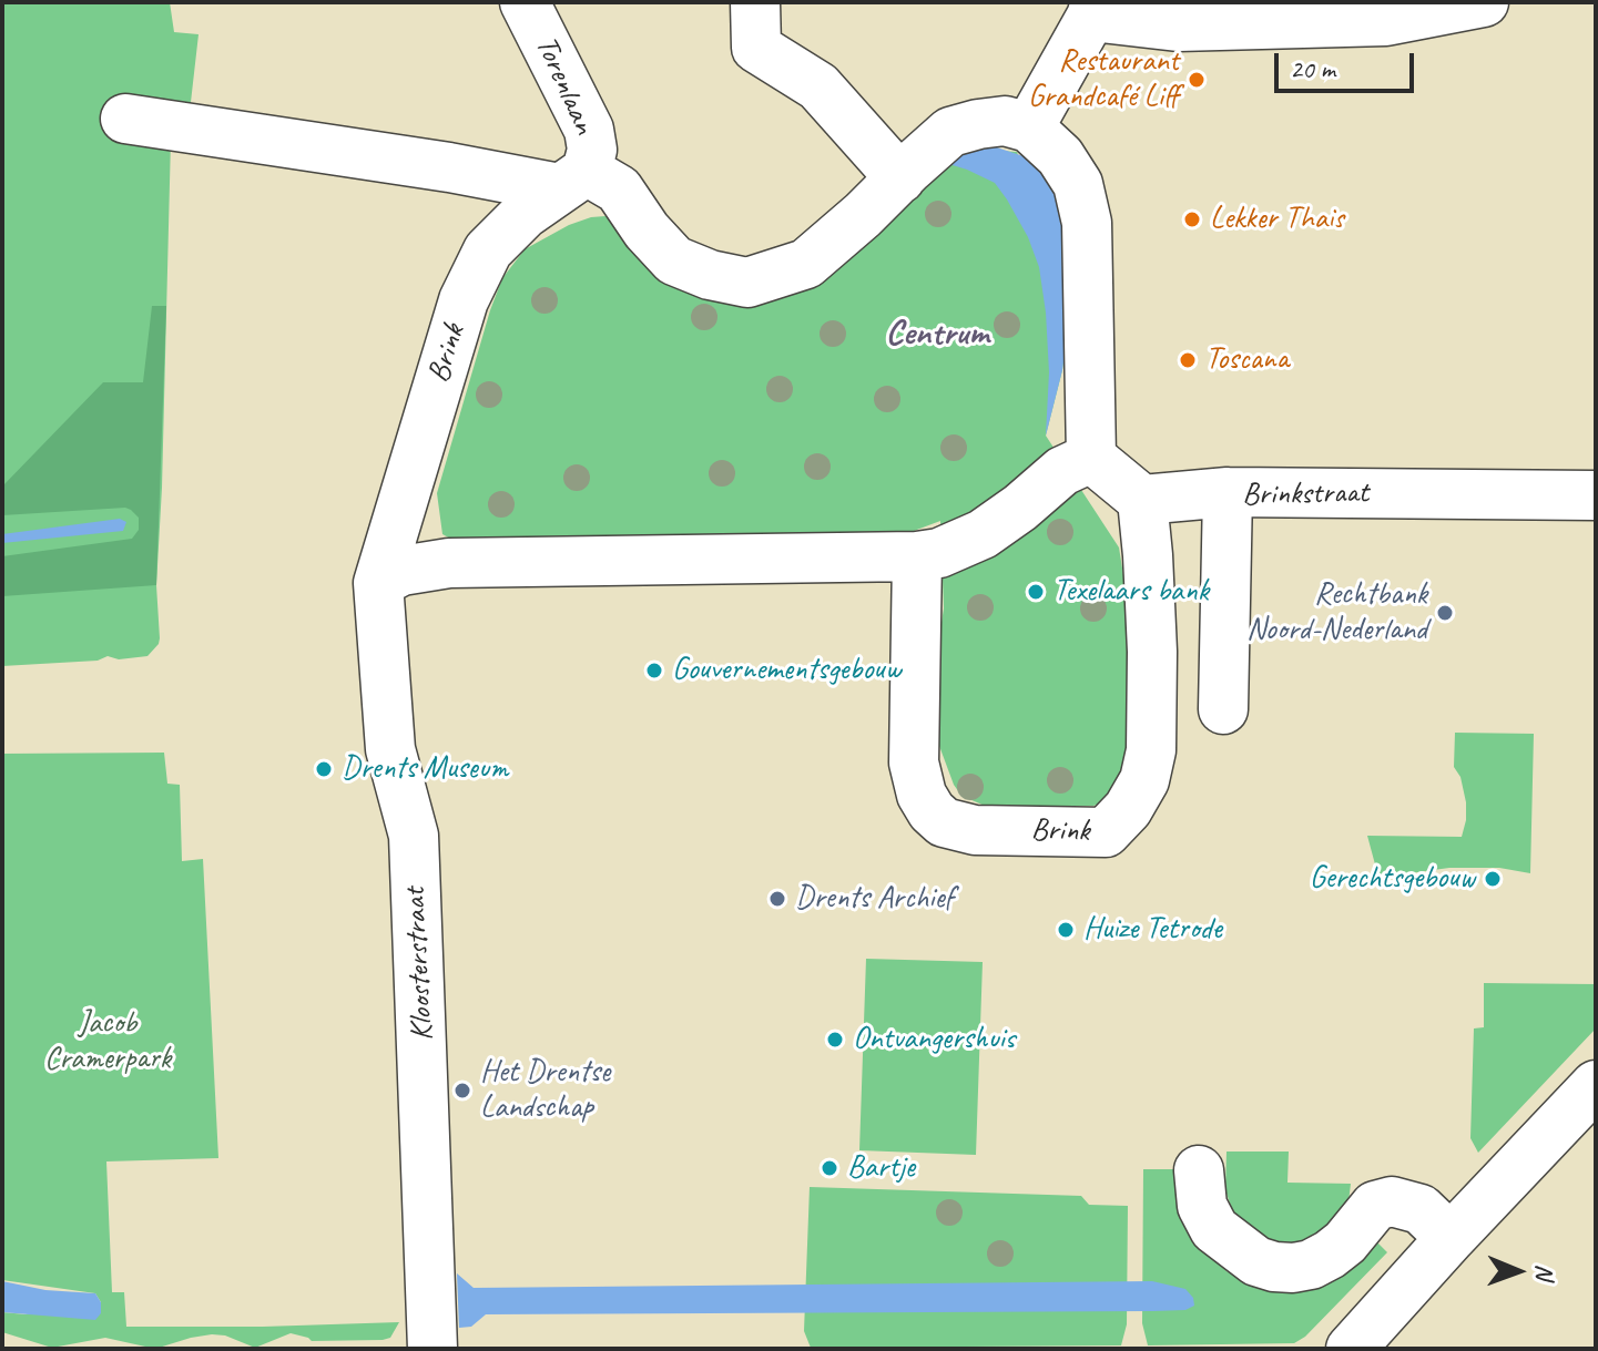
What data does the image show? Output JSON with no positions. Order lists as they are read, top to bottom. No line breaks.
{"streets":{"street":["Torenlaan","Brink","Brinkstraat","Kloosterstraat"]},"crossings":[["Torenlaan","Brink"],["Brink","Kloosterstraat"]],"districts":["Centrum"],"parks":["Jacob Cramerpark"],"places":["Restaurant Grandcafé Liff","Lekker Thais","Toscana","Texelaars bank","Rechtbank Noord-Nederland","Gouvernementsgebouw","Drents Museum","Gerechtsgebouw","Drents Archief","Huize Tetrode","Ontvangershuis","Het Drentse Landschap","Bartje"],"scale_bar":"20 m","north":"right"}
